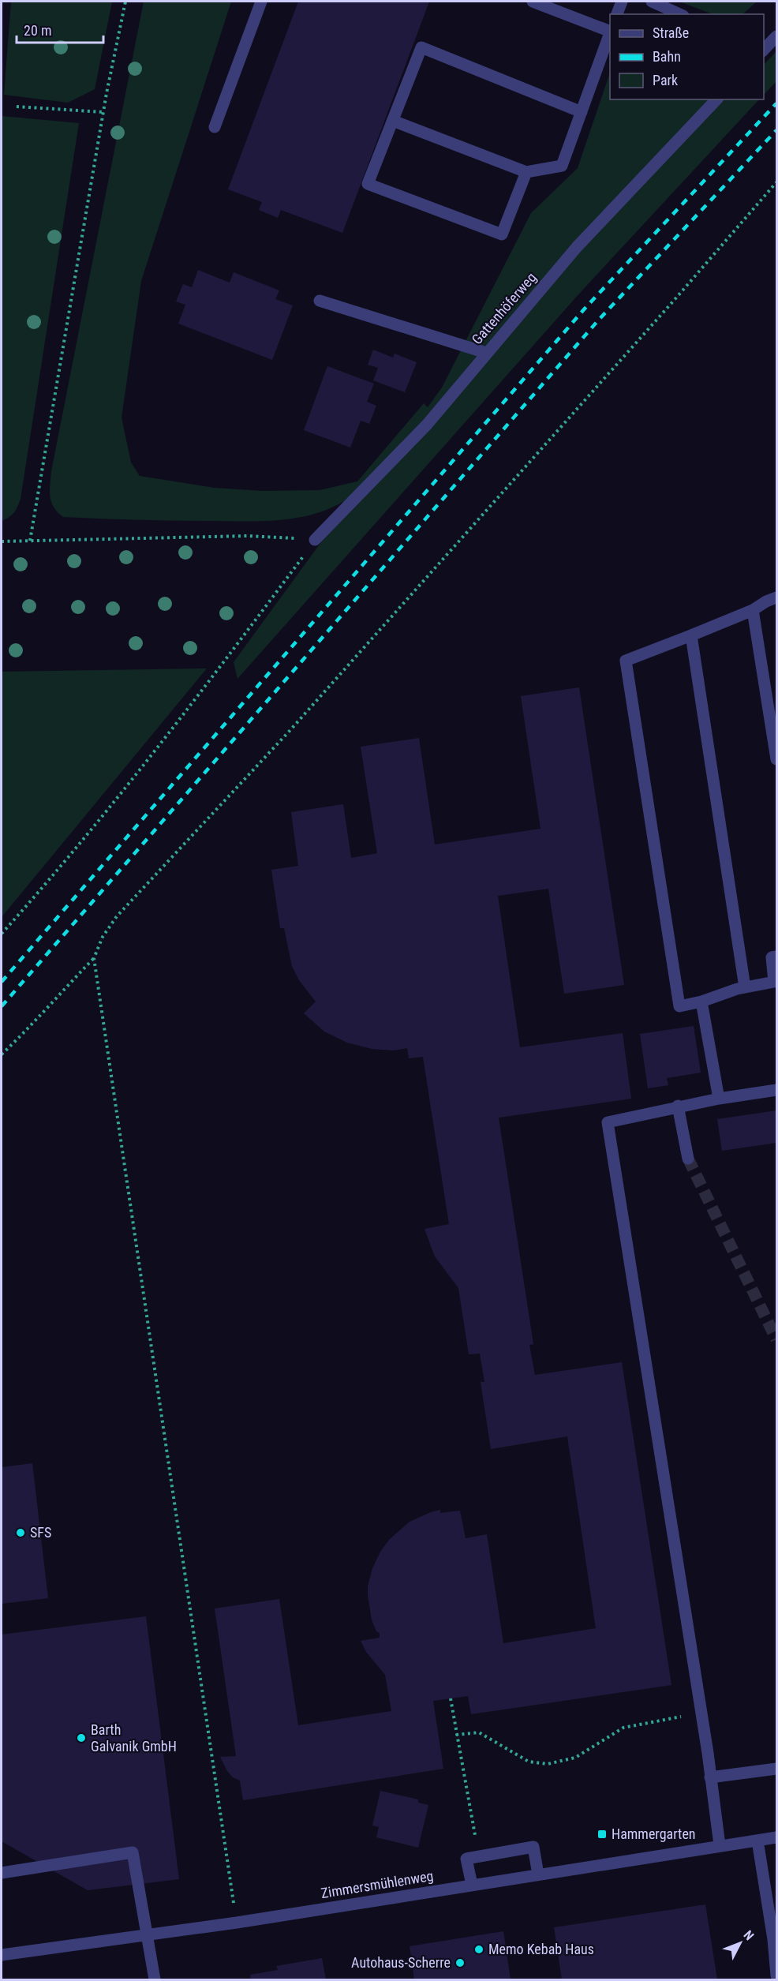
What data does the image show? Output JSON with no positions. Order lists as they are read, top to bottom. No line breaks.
{"streets":{"street":["Gattenhöferweg","Zimmersmühlenweg"]},"places":{"other":["SFS","Barth Galvanik GmbH","Memo Kebab Haus","Autohaus-Scherre"],"transit":["Hammergarten"]},"legend":["Straße","Bahn","Park"],"scale_bar":"20 m","north":"top right"}
